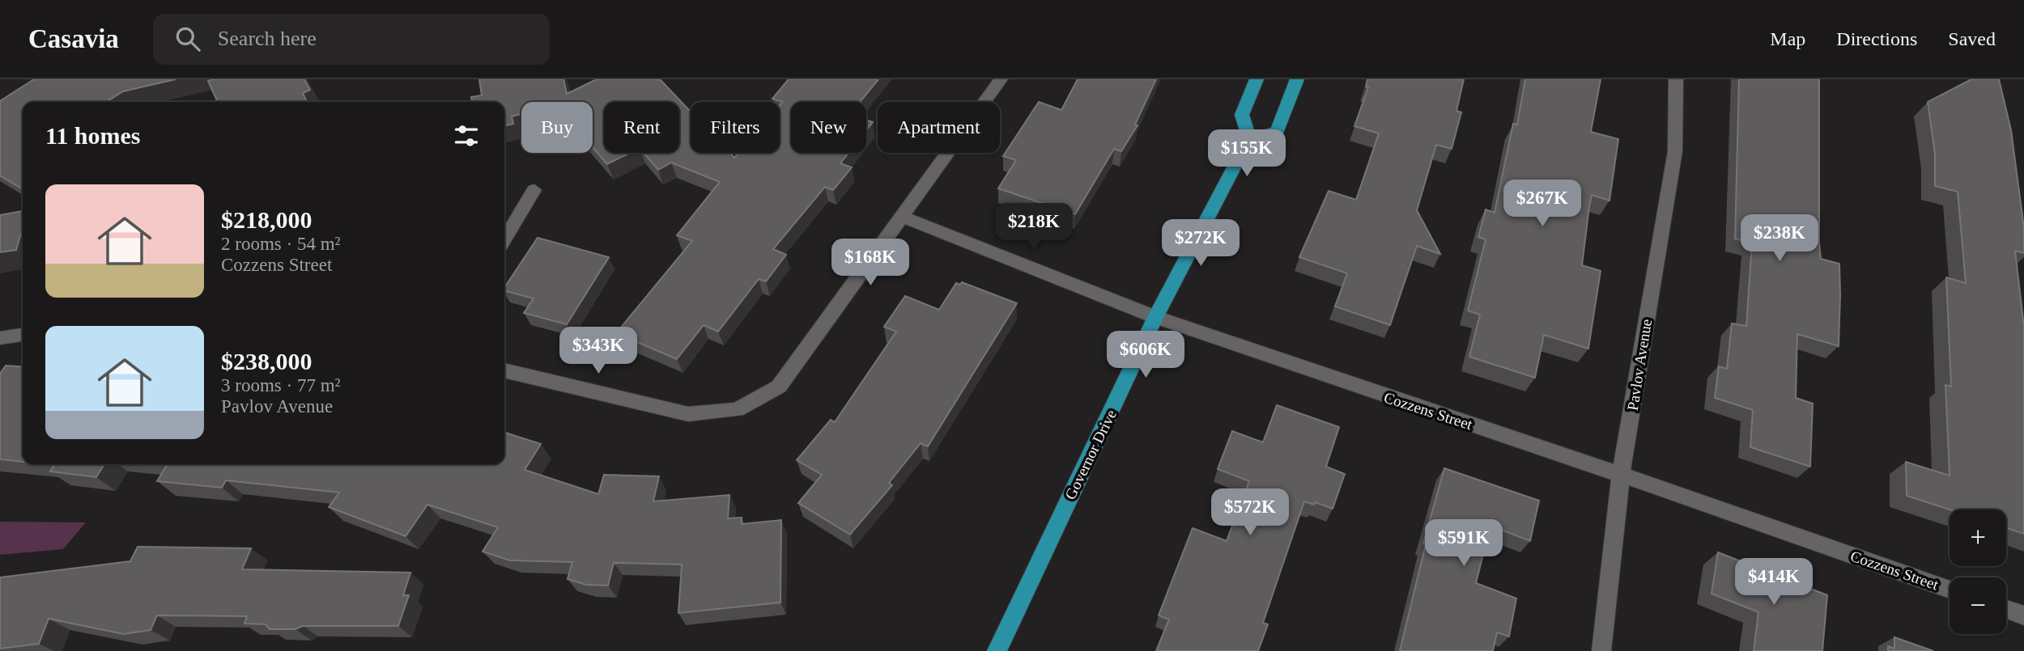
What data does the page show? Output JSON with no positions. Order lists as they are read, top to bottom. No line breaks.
{"streets":{"main road":["Governor Drive"],"street":["Pavlov Avenue","Cozzens Street"]},"crossings":[["Pavlov Avenue","Cozzens Street"],["Cozzens Street","Governor Drive"]],"page":{"header":"Casavia","search":"Search here","nav":["Map","Directions","Saved"],"chip":["Buy","Rent","Filters","New","Apartment"],"heading":"11 homes","price":["$155K","$267K","$218K","$238K","$272K","$168K","$343K","$606K","$572K","$591K","$414K"],"list":[{"name":"$218,000","note":"2 rooms · 54 m² · Cozzens Street"},{"name":"$238,000","note":"3 rooms · 77 m² · Pavlov Avenue"}],"map_buttons":["+","−"]}}
